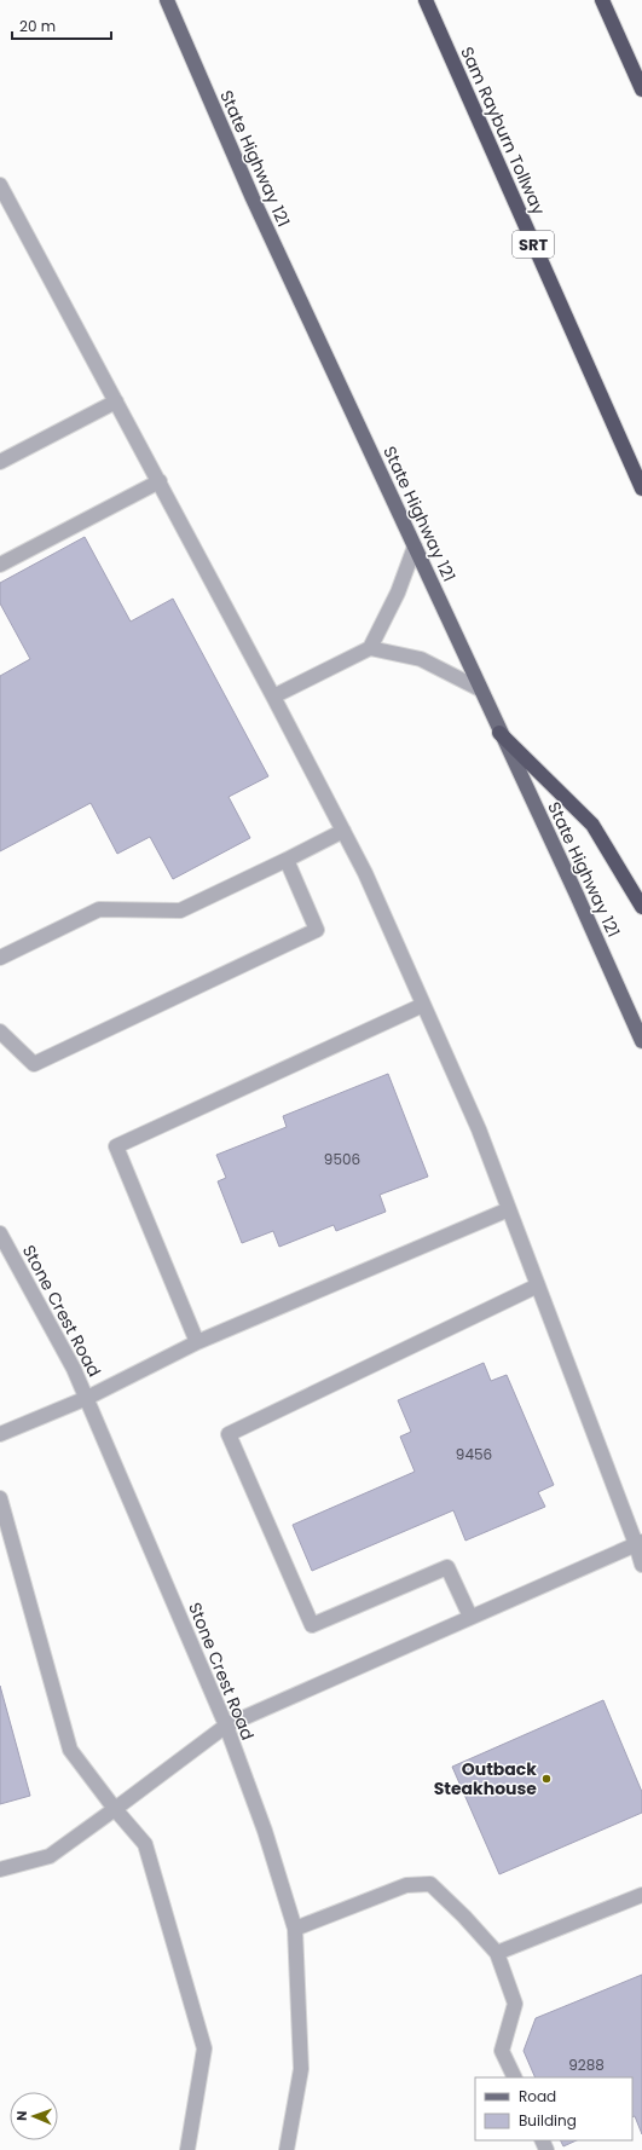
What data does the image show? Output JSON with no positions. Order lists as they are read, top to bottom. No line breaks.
{"streets":{"highway":["Sam Rayburn Tollway","SRT"],"main road":["State Highway 121"],"street":["Stone Crest Road"]},"places":["Outback Steakhouse"],"house_numbers":["9506","9456","9288"],"legend":["Road","Building"],"scale_bar":"20 m","north":"left"}
